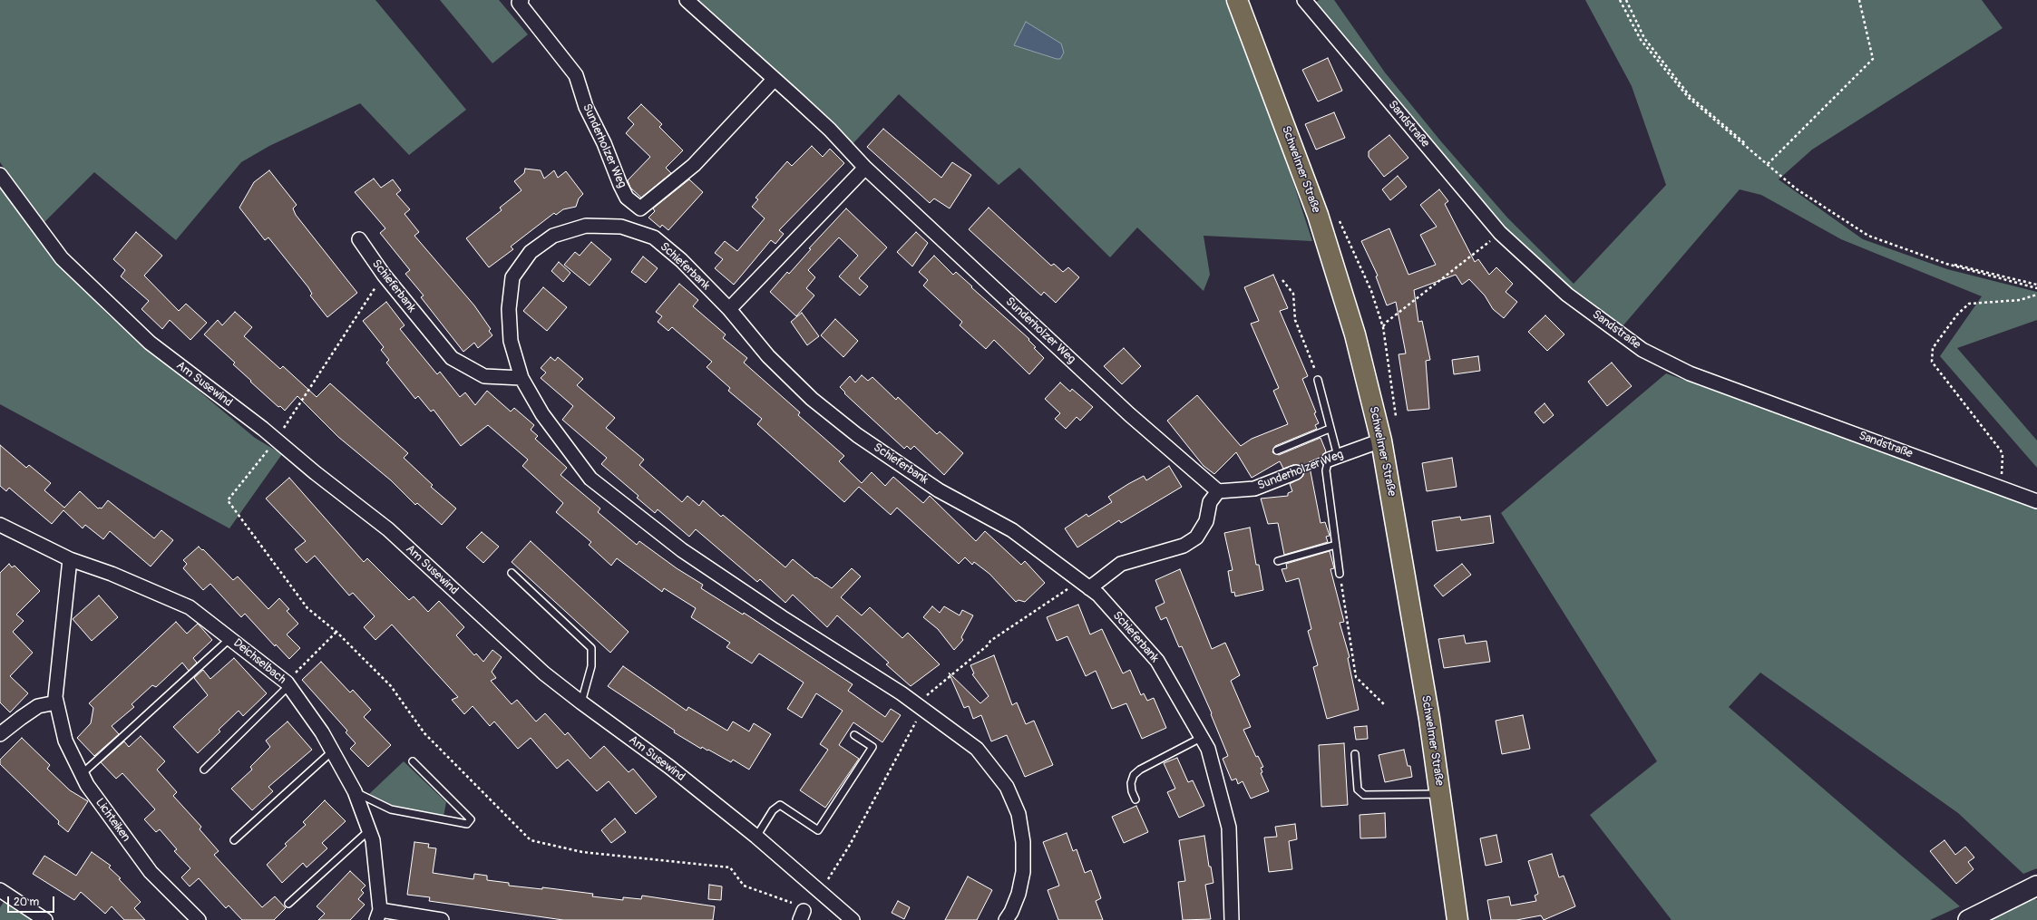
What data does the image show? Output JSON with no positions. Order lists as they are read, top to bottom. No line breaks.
{"streets":{"main road":["Schwelmer Straße"],"street":["Sandstraße","Sunderholzer Weg","Schieferbank","Am Susewind","Deichselbach","Lichteiken"]},"crossings":[["Sunderholzer Weg","Schwelmer Straße"],["Deichselbach","Lichteiken"]],"scale_bar":"20 m"}
